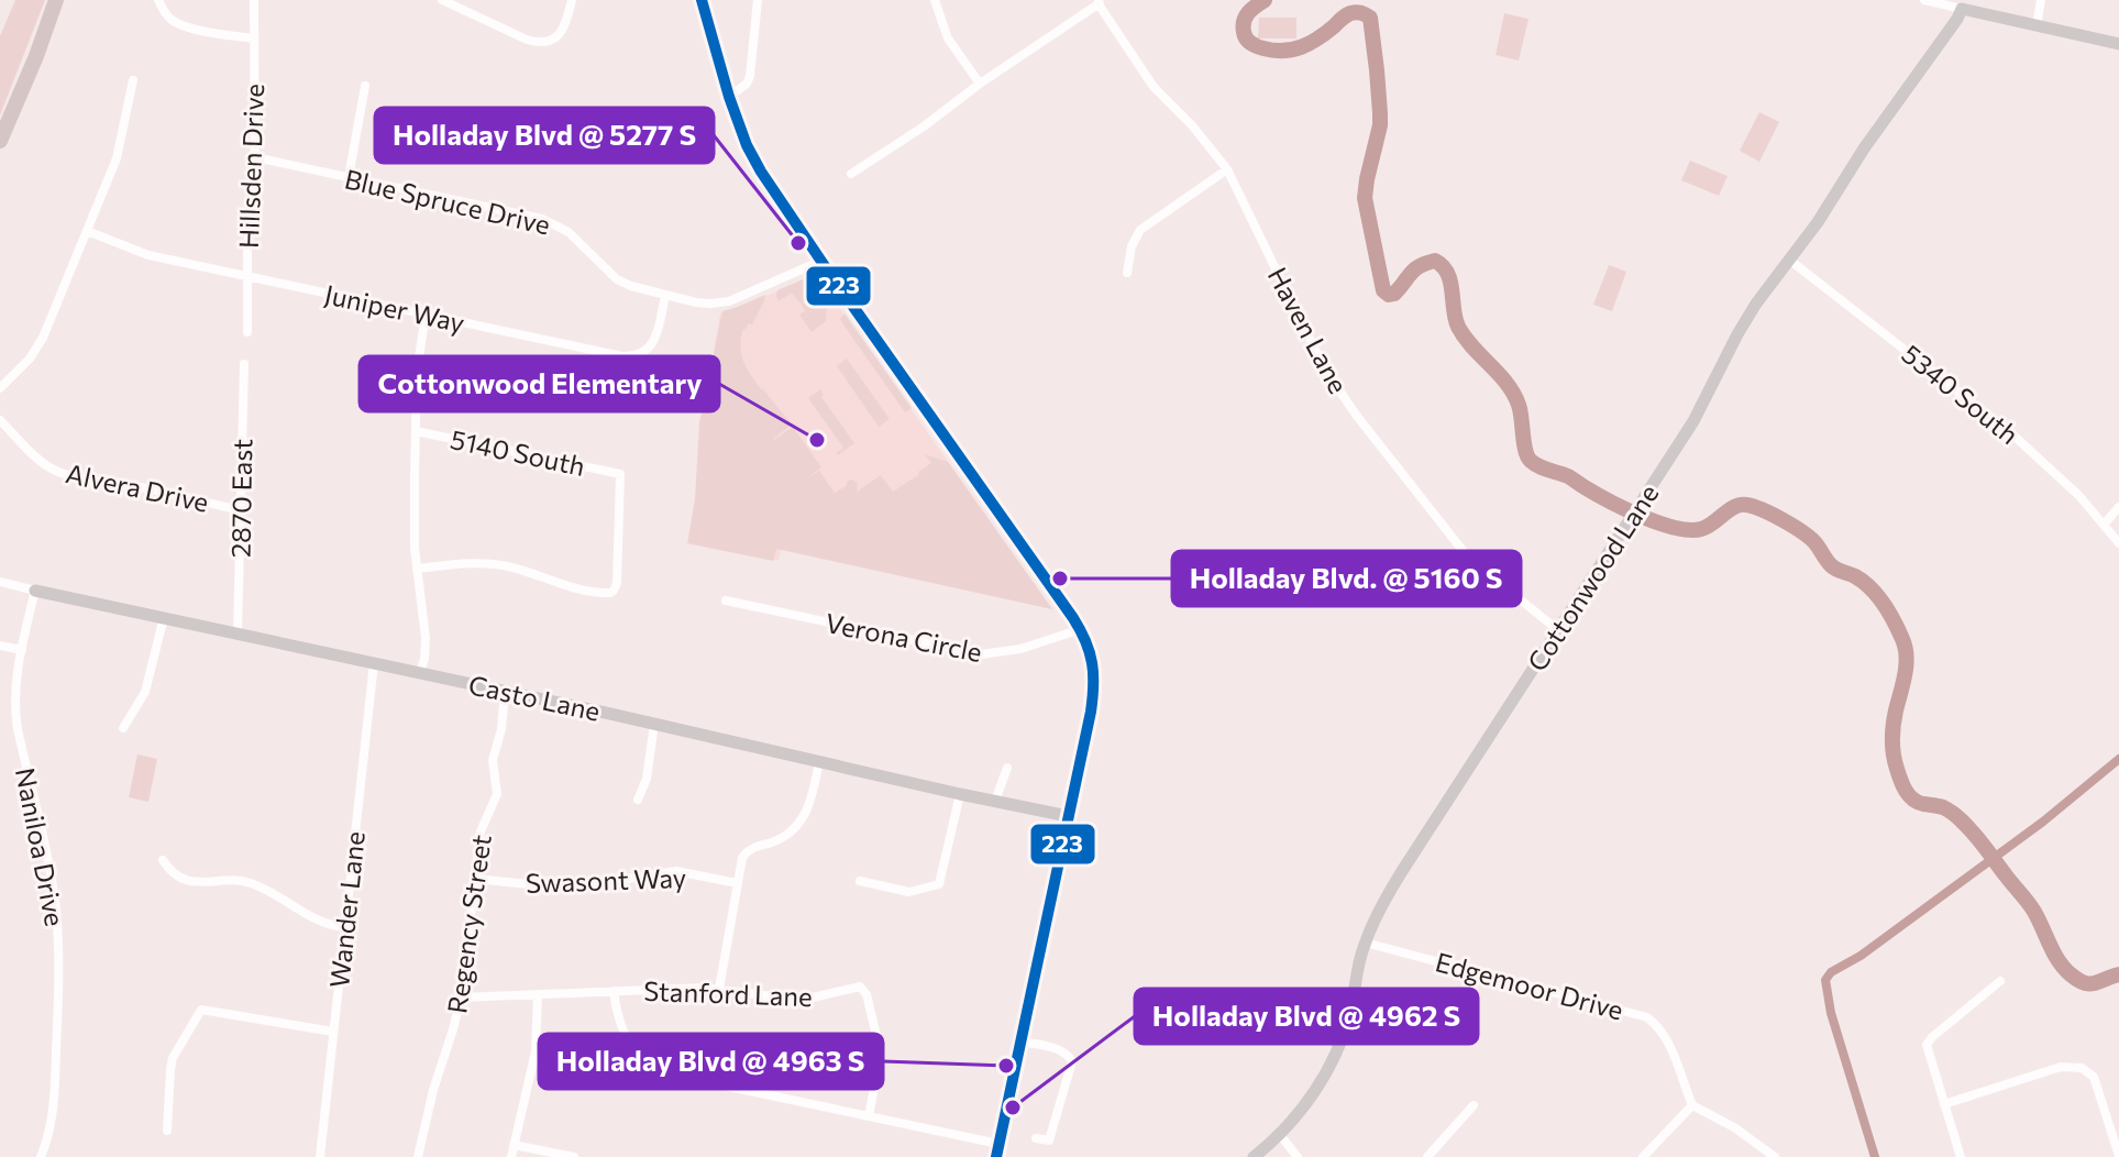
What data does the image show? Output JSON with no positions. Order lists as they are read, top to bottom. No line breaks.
{"streets":{"street":["Hillsden Drive","Blue Spruce Drive","Juniper Way","Haven Lane","5340 South","5140 South","Alvera Drive","2870 East","Cottonwood Lane","Verona Circle","Casto Lane","Naniloa Drive","Swasont Way","Wander Lane","Regency Street","Edgemoor Drive","Stanford Lane"]},"crossings":[["Hillsden Drive","Blue Spruce Drive"],["Hillsden Drive","Juniper Way"],["Blue Spruce Drive","Juniper Way"],["Haven Lane","Cottonwood Lane"],["5340 South","Cottonwood Lane"],["Alvera Drive","2870 East"],["2870 East","Casto Lane"],["Cottonwood Lane","Edgemoor Drive"],["Casto Lane","Naniloa Drive"],["Casto Lane","Wander Lane"],["Casto Lane","Regency Street"],["Swasont Way","Regency Street"],["Regency Street","Stanford Lane"]],"places":["Holladay Blvd @ 5277 S","Cottonwood Elementary","Holladay Blvd. @ 5160 S","Holladay Blvd @ 4963 S","Holladay Blvd @ 4962 S"],"lines":["transit line 223"]}
